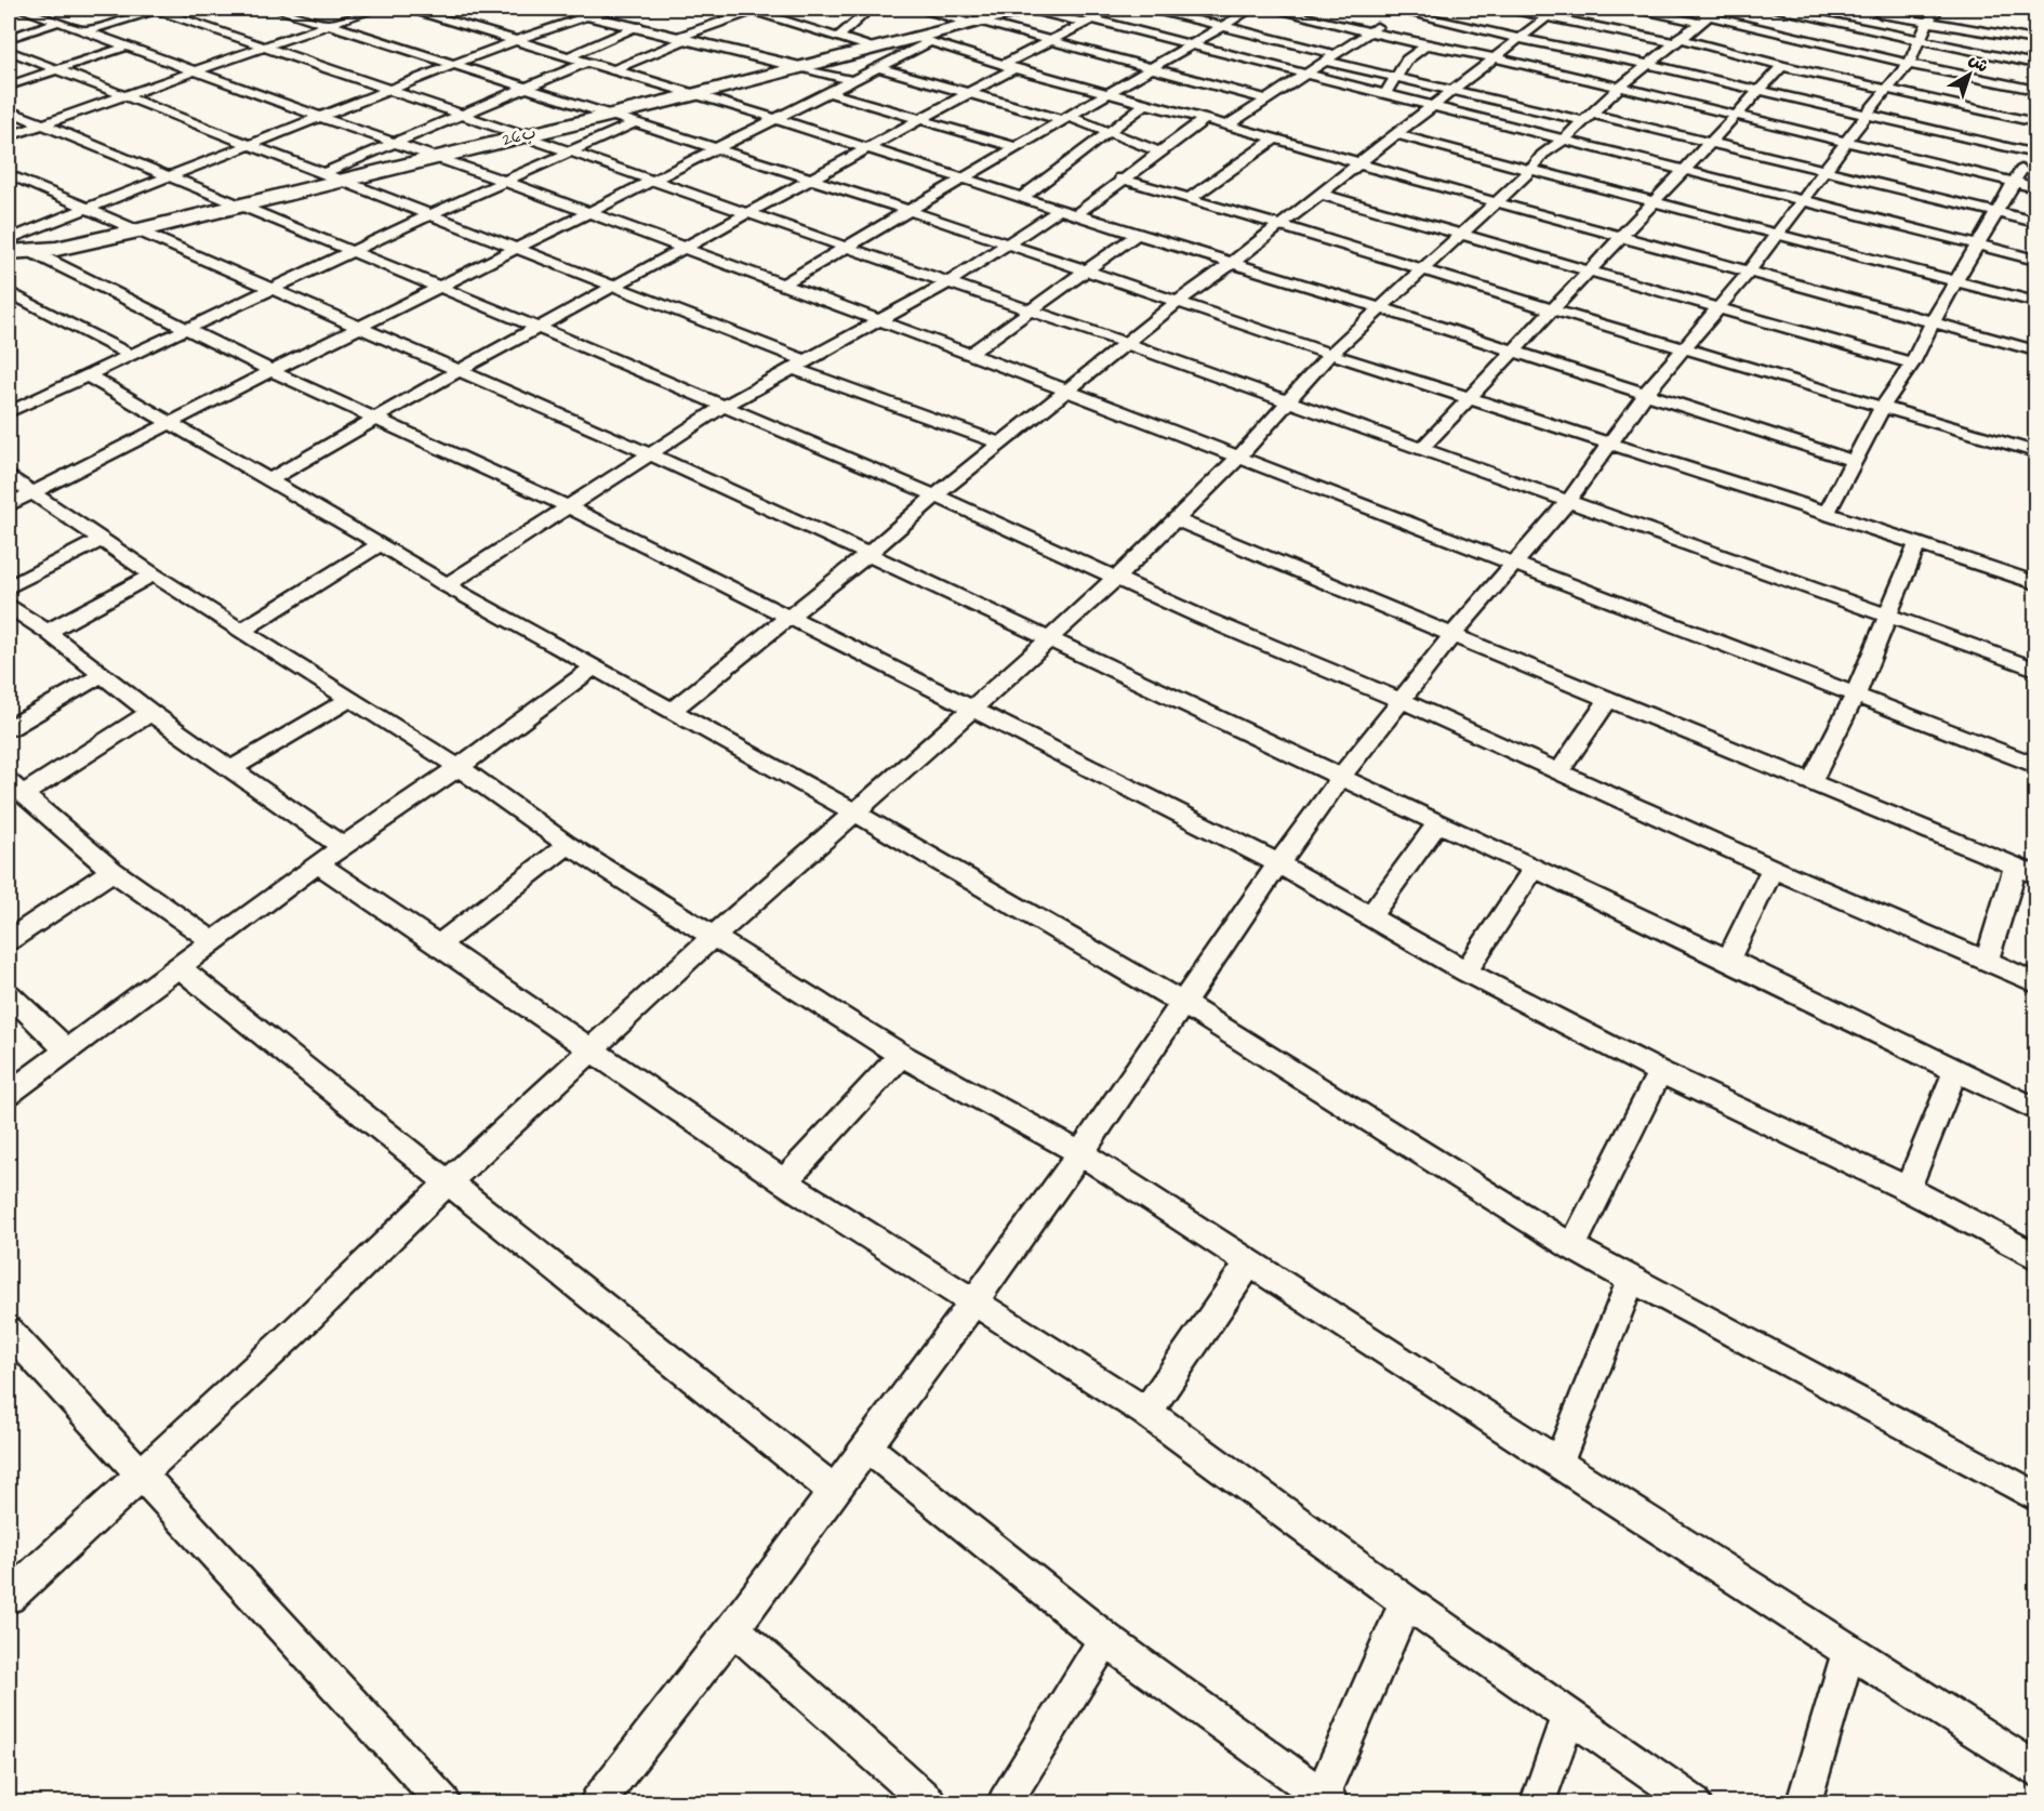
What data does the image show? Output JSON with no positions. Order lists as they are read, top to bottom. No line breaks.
{"streets":{"highway":["26ب"]},"north":"top right"}
